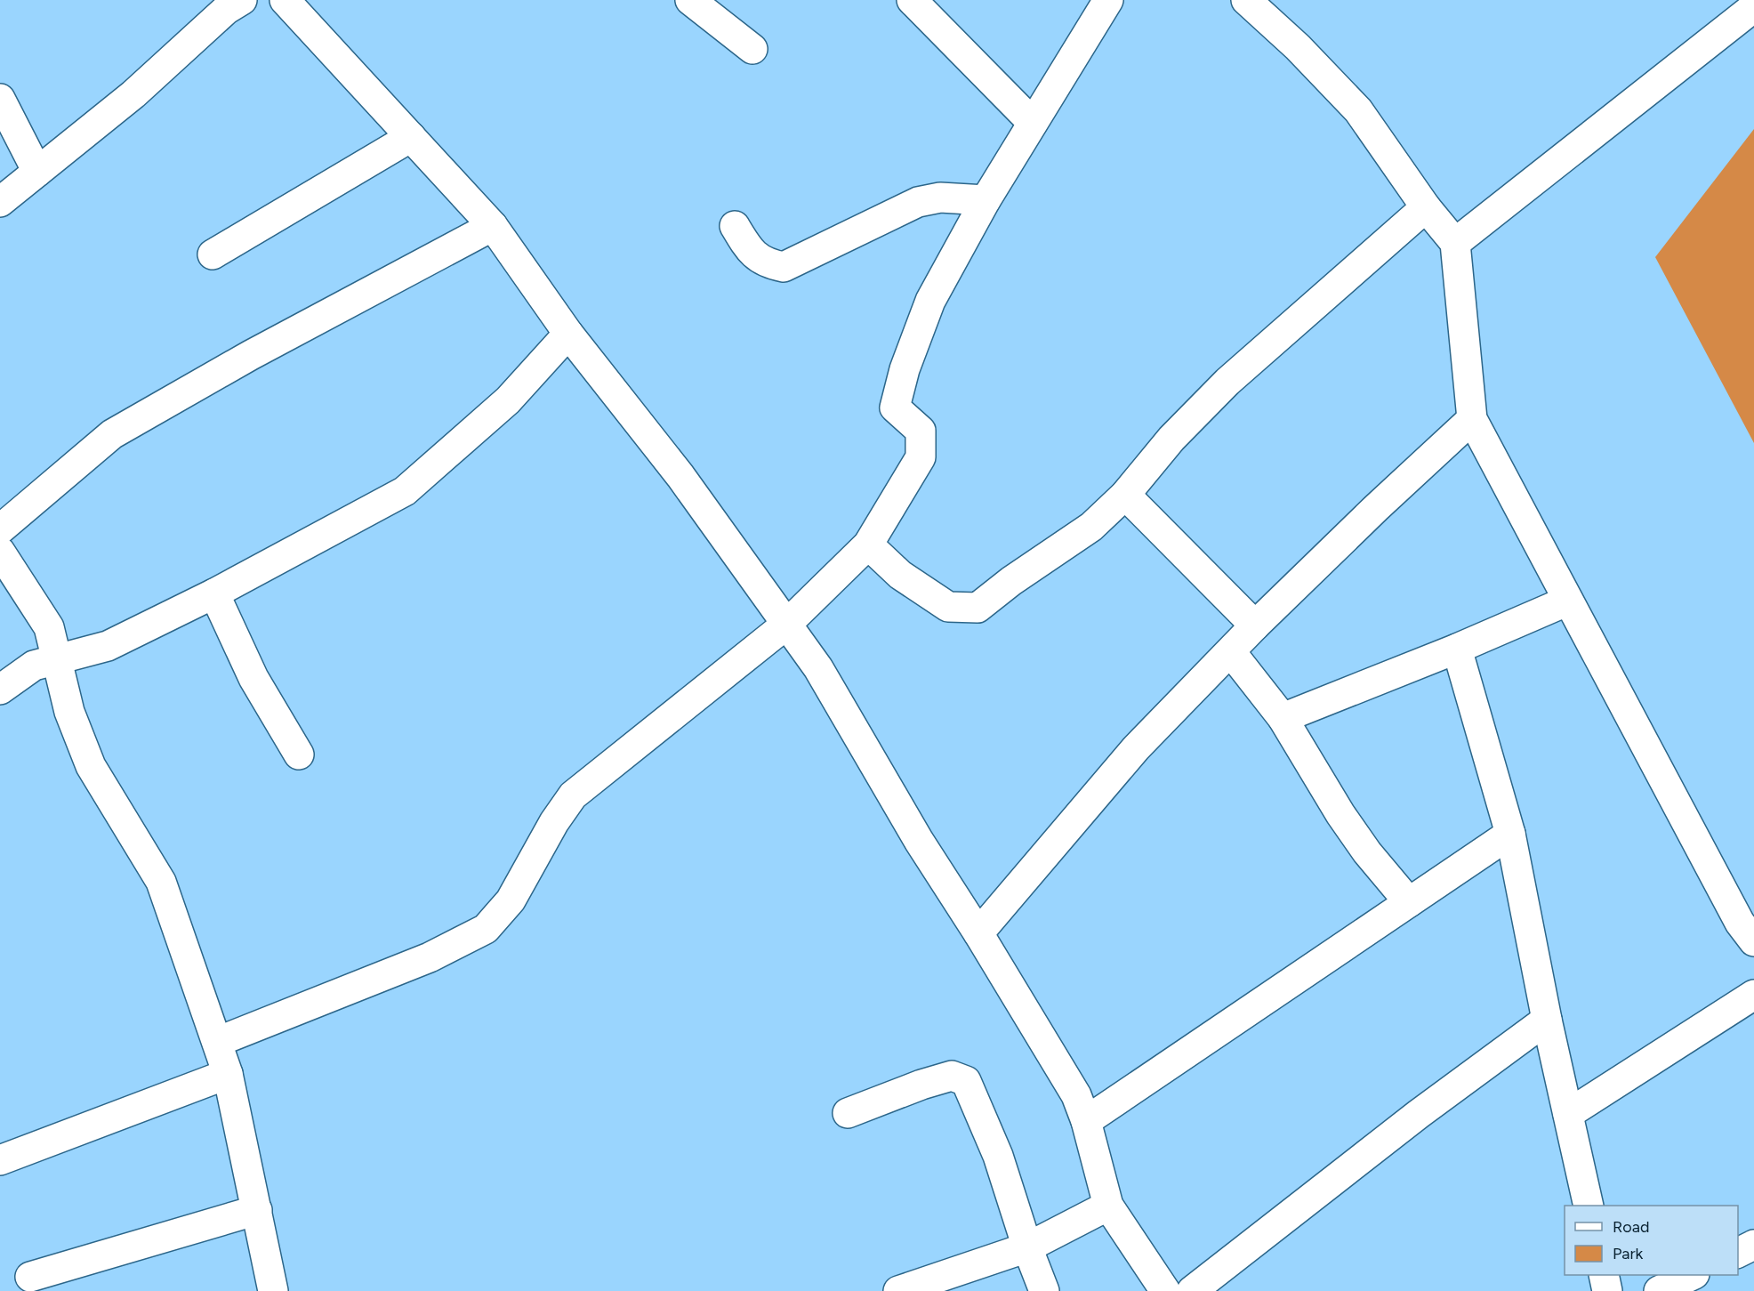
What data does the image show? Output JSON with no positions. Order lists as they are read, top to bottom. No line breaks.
{"legend":["Road","Park"]}
